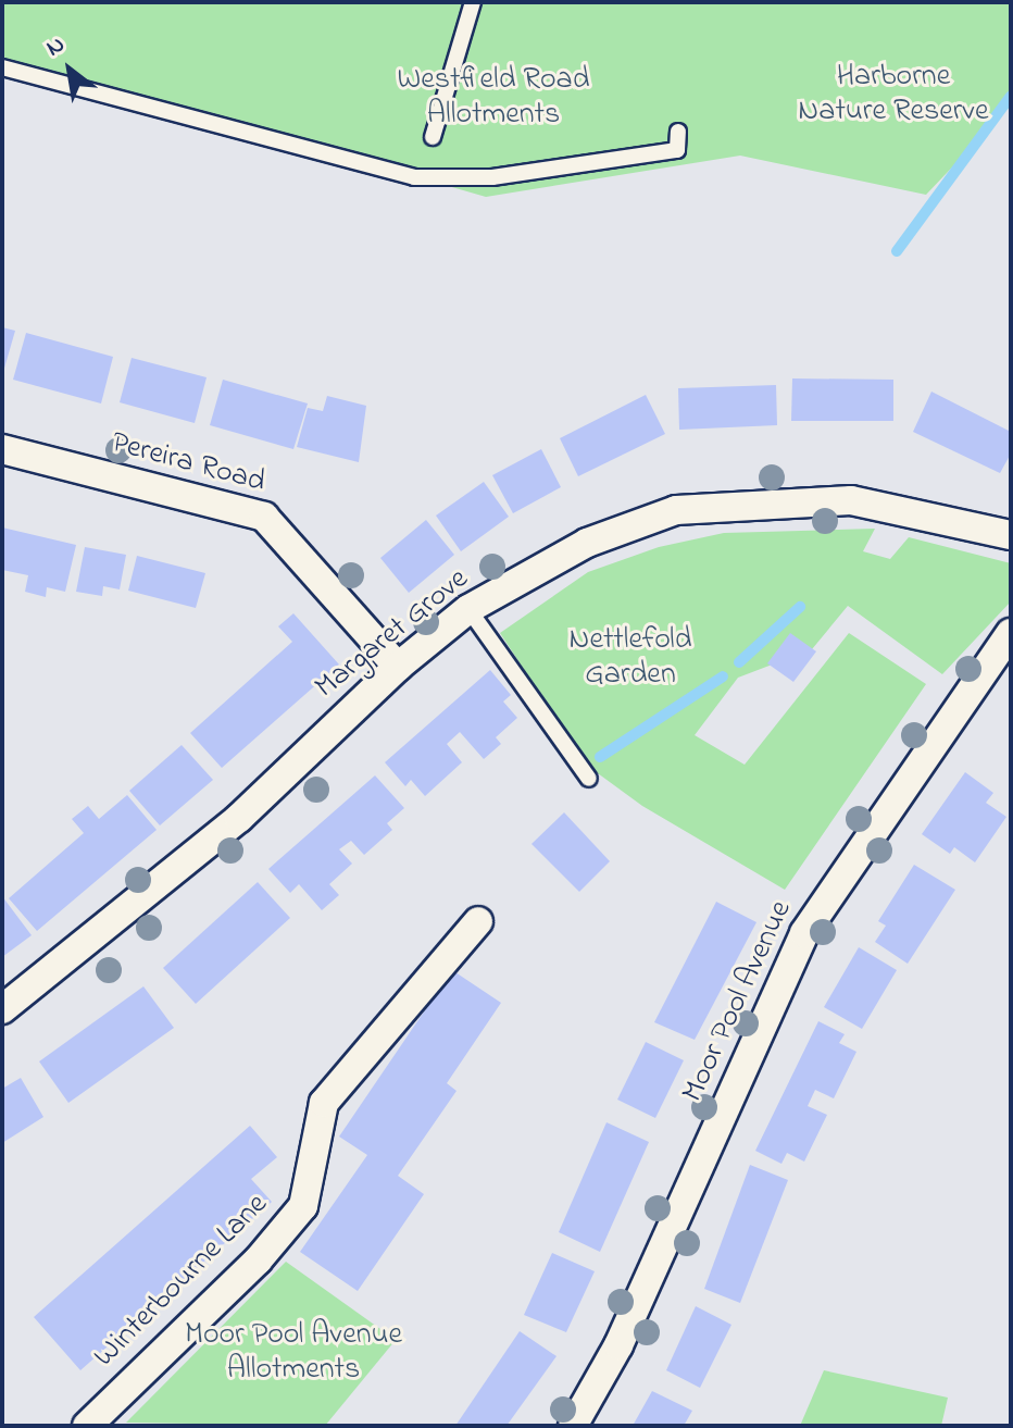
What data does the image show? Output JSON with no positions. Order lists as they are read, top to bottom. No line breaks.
{"streets":{"street":["Pereira Road","Margaret Grove","Moor Pool Avenue","Winterbourne Lane"]},"crossings":[["Pereira Road","Margaret Grove"]],"parks":["Harborne Nature Reserve","Westfield Road Allotments","Nettlefold Garden","Moor Pool Avenue Allotments"],"north":"top left"}
